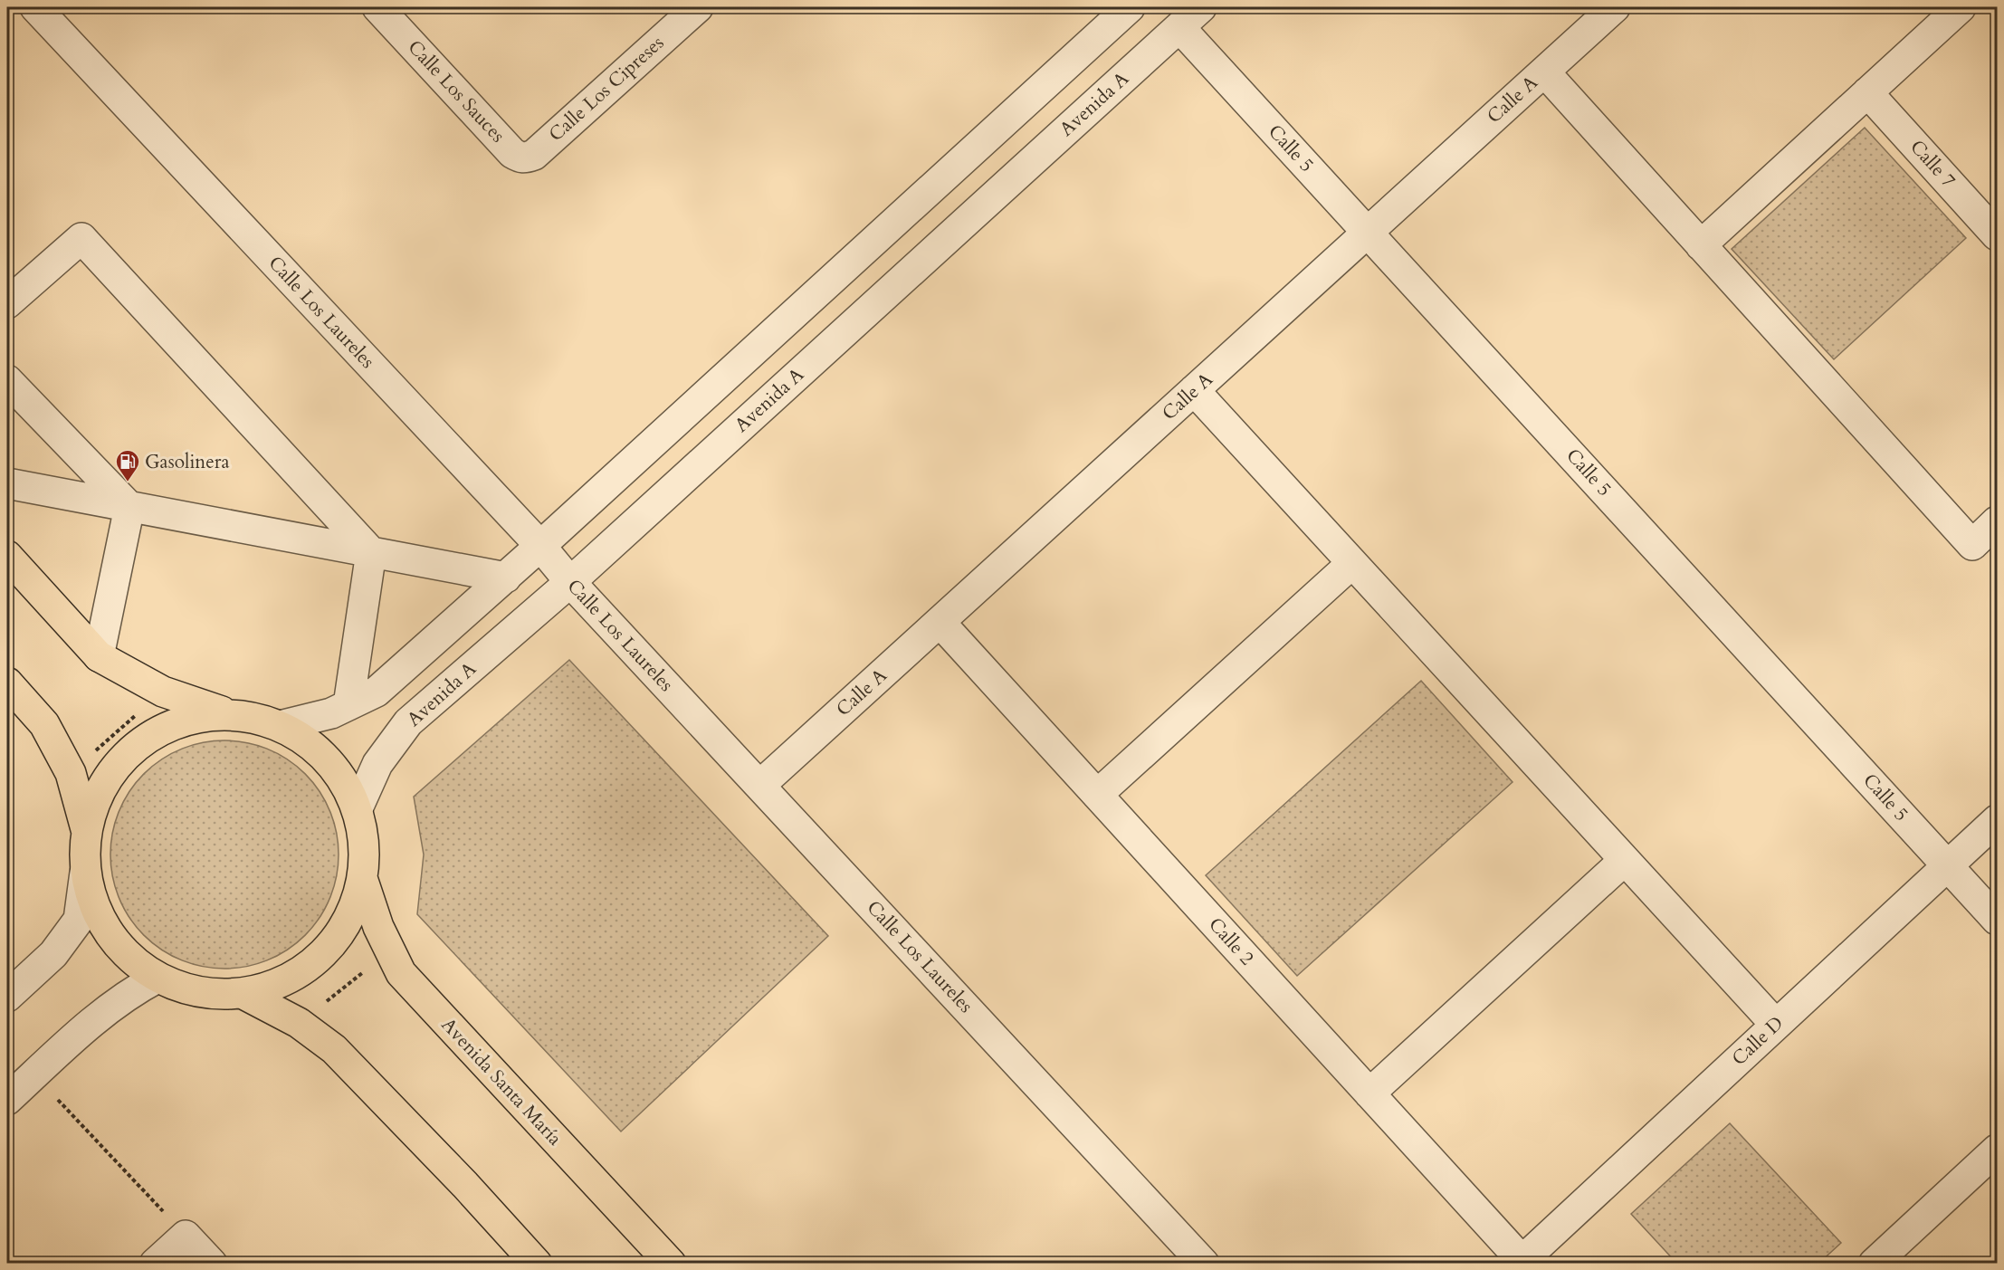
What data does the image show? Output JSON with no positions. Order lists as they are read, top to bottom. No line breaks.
{"streets":{"main road":["Avenida Santa María"],"street":["Calle Los Cipreses","Calle Los Sauces","Calle A","Avenida A","Calle 5","Calle 7","Calle Los Laureles","Calle 2","Calle D"]},"crossings":[["Calle Los Cipreses","Calle Los Sauces"],["Calle A","Calle 5"],["Calle A","Calle Los Laureles"],["Calle A","Calle 2"],["Avenida A","Calle 5"],["Avenida A","Calle Los Laureles"],["Calle 5","Calle D"],["Calle 2","Calle D"]],"places":{"fuel station":["Gasolinera"]}}
